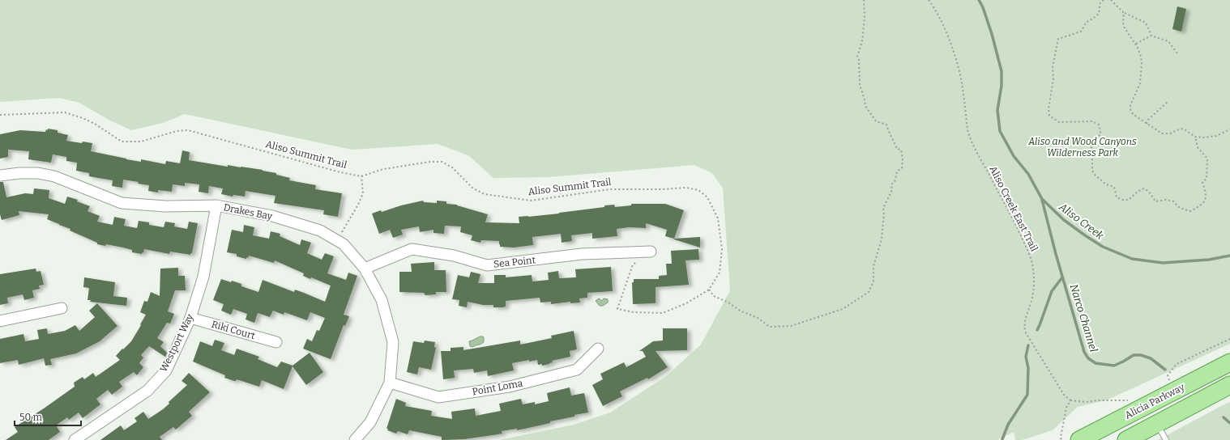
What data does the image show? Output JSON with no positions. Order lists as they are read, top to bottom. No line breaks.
{"streets":{"main road":["Alicia Parkway"],"street":["Drakes Bay","Sea Point","Riki Court","Westport Way","Point Loma"],"path":["Aliso Summit Trail","Aliso Creek East Trail"]},"crossings":[["Aliso Summit Trail","Sea Point"],["Drakes Bay","Sea Point"],["Drakes Bay","Westport Way"],["Drakes Bay","Point Loma"],["Riki Court","Westport Way"]],"water":["Aliso Creek","Narco Channel"],"parks":["Aliso and Wood Canyons Wilderness Park"],"scale_bar":"50 m"}
